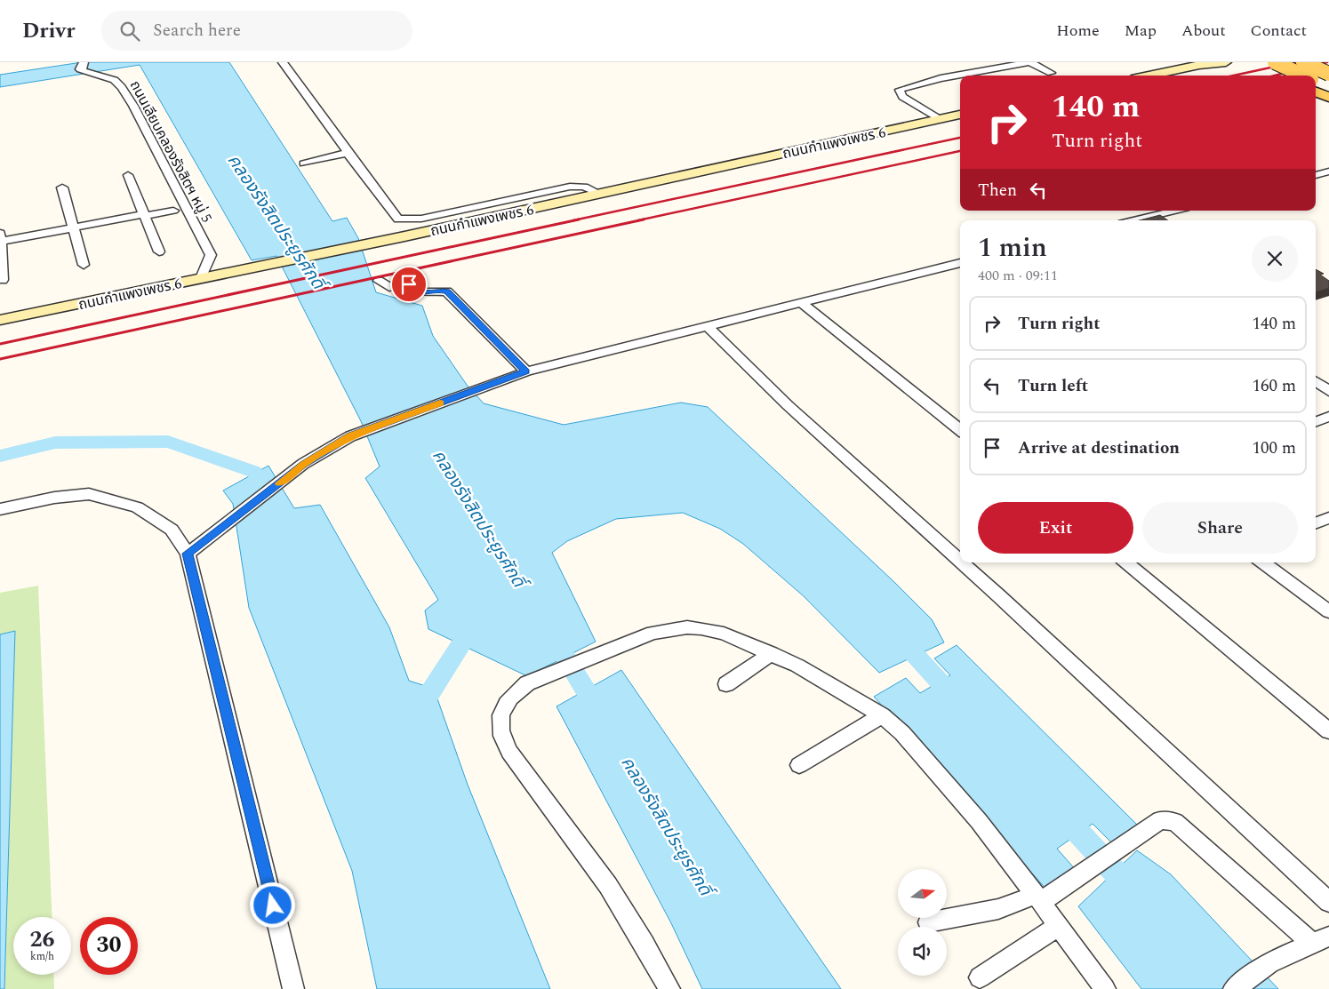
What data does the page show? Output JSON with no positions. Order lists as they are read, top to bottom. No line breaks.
{"streets":{"main road":["ถนนกำแพงเพชร 6"],"street":["ถนนเลียบคลองรังสิตฯ หมู่ 5"]},"crossings":[["ถนนกำแพงเพชร 6","ถนนเลียบคลองรังสิตฯ หมู่ 5"]],"water":["คลองรังสิตประยูรศักดิ์"],"north":"right","page":{"header":"Drivr","search":"Search here","nav":["Home","Map","About","Contact"],"turn":["140 m","Turn right"],"then":"Then","heading":["1 min","400 m · 09:11"],"list":[{"name":"Turn right","value":"140 m"},{"name":"Turn left","value":"160 m"},{"name":"Arrive at destination","value":"100 m"}],"buttons":["Exit","Share"],"speed":"26 km/h","limit":"30"}}
